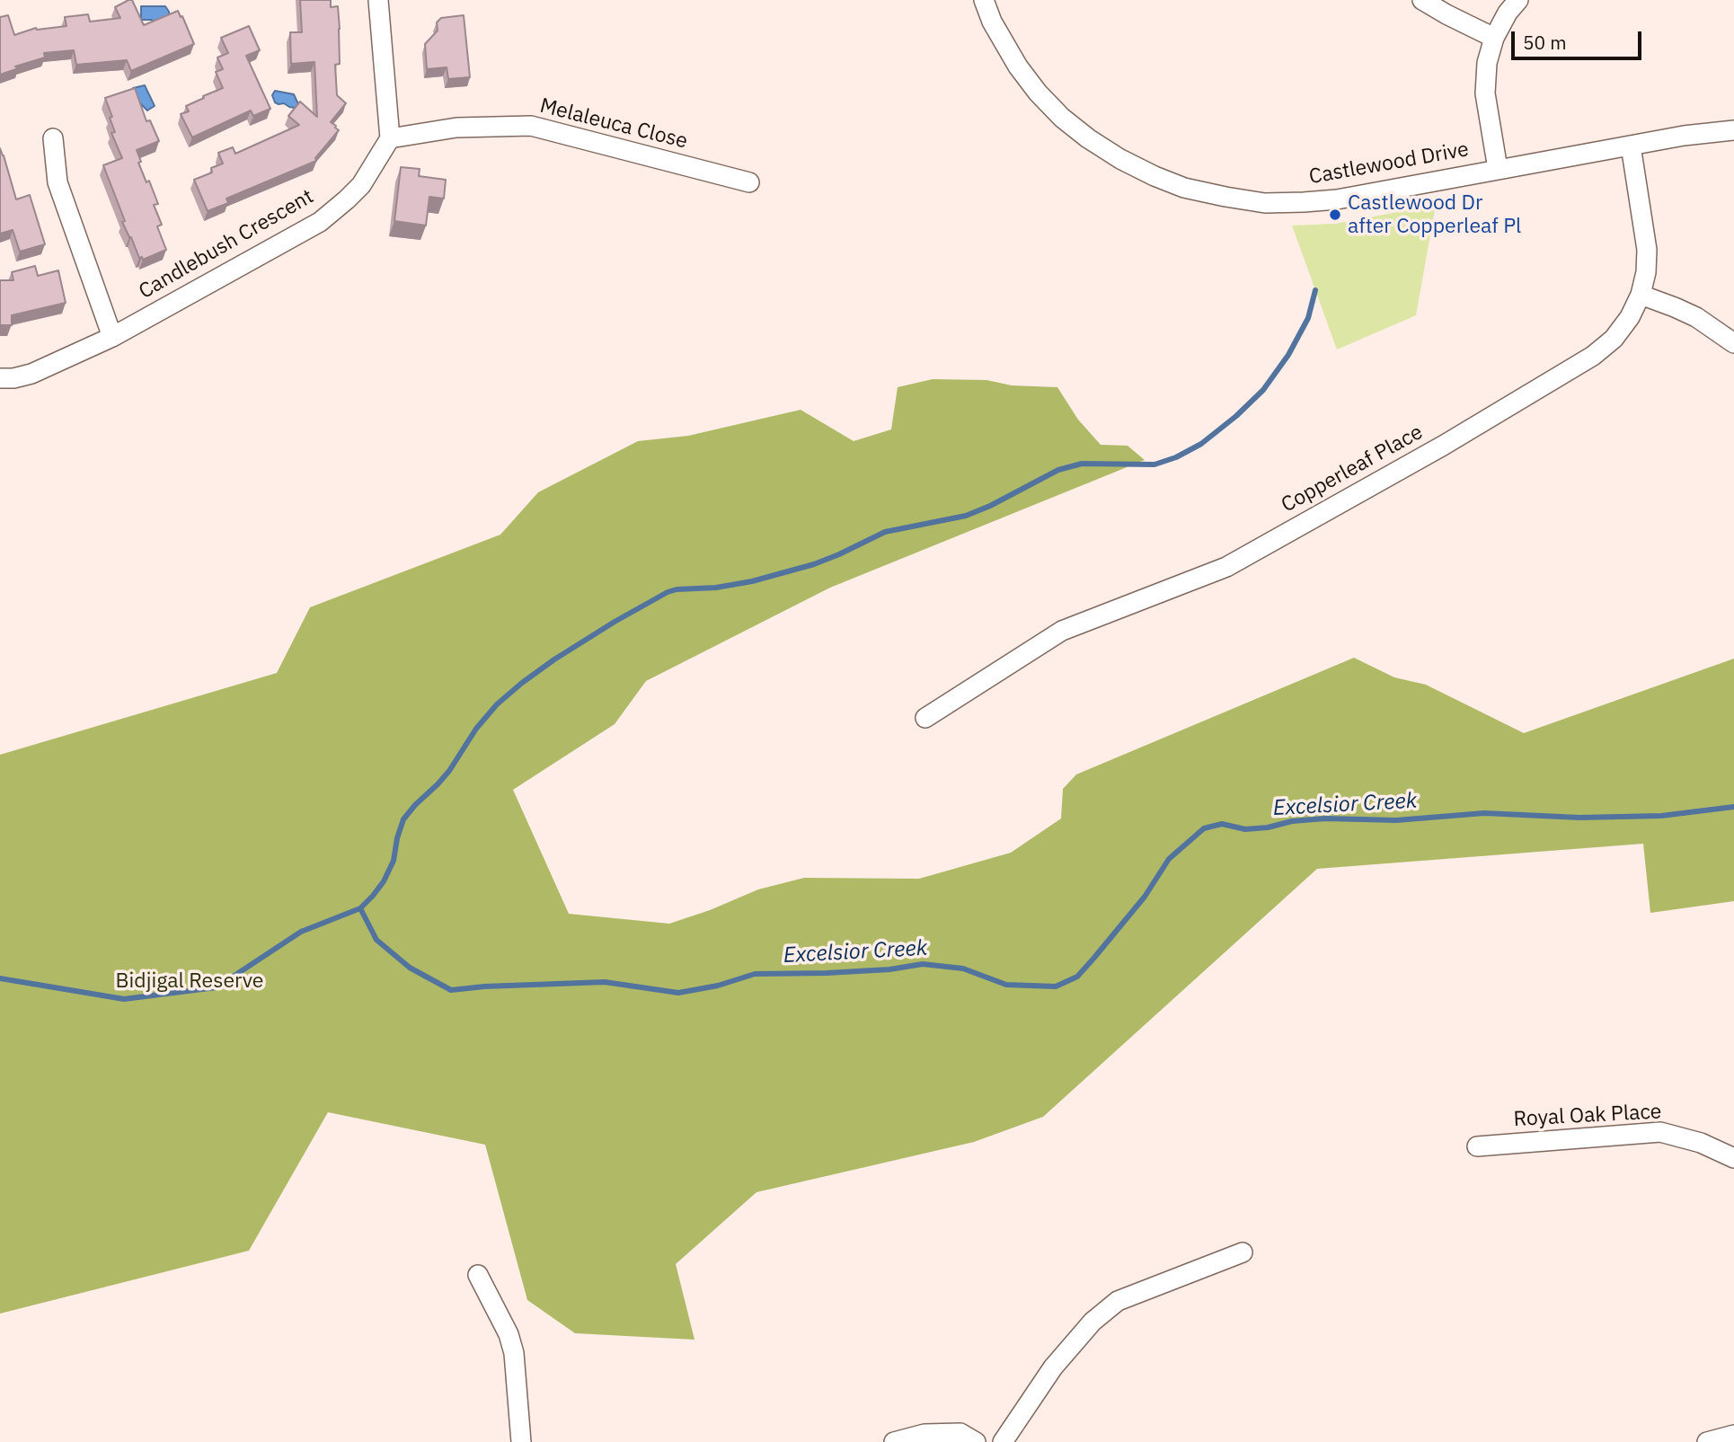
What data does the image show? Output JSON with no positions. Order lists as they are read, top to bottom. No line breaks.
{"streets":{"street":["Melaleuca Close","Castlewood Drive","Candlebush Crescent","Copperleaf Place","Royal Oak Place"]},"crossings":[["Melaleuca Close","Candlebush Crescent"],["Castlewood Drive","Copperleaf Place"]],"water":["Excelsior Creek"],"parks":["Bidjigal Reserve"],"places":["Castlewood Dr after Copperleaf Pl"],"scale_bar":"50 m"}
